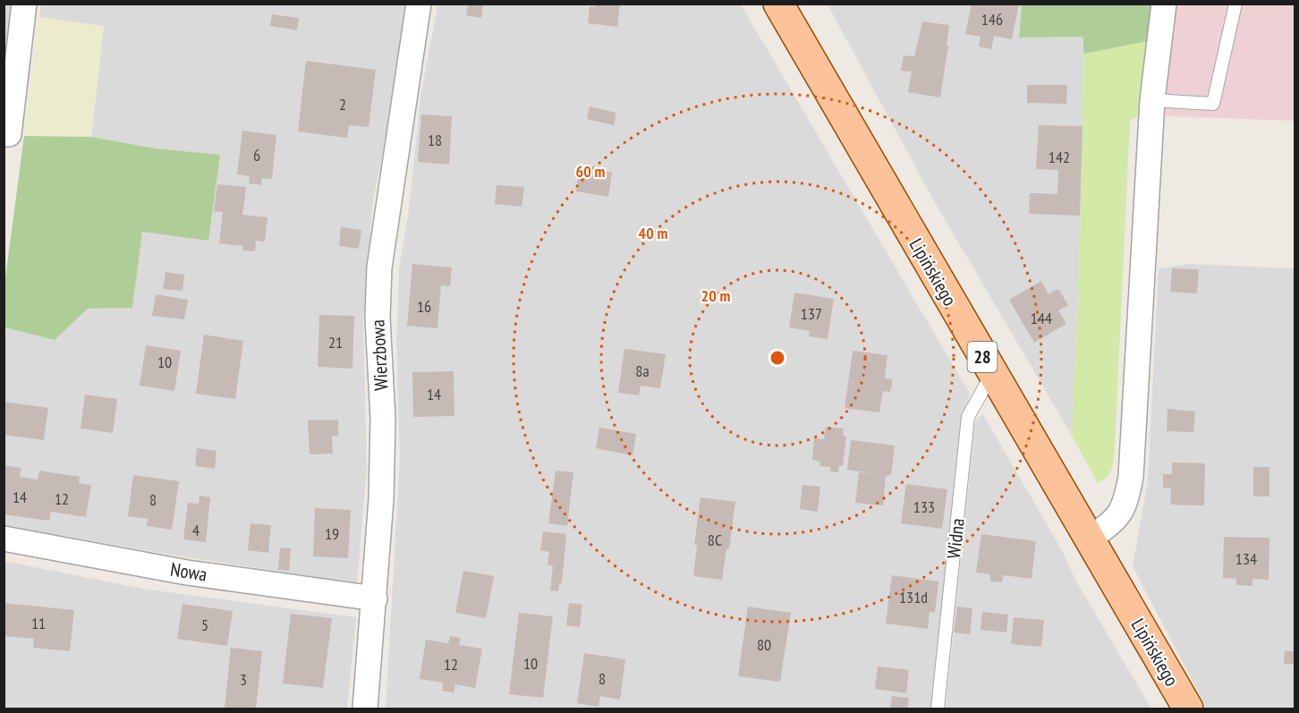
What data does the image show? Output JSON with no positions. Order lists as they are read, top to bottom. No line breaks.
{"streets":{"main road":["Lipińskiego","28"],"street":["Wierzbowa","Nowa"],"lane":["Widna"]},"crossings":[["Lipińskiego","Widna"],["Wierzbowa","Nowa"]],"house_numbers":["146","2","18","6","142","16","137","144","21","10","8a","14","14","12","8","133","4","19","8C","134","131d","11","5","80","10","12","8","3"],"rings":["60 m","40 m","20 m"]}
